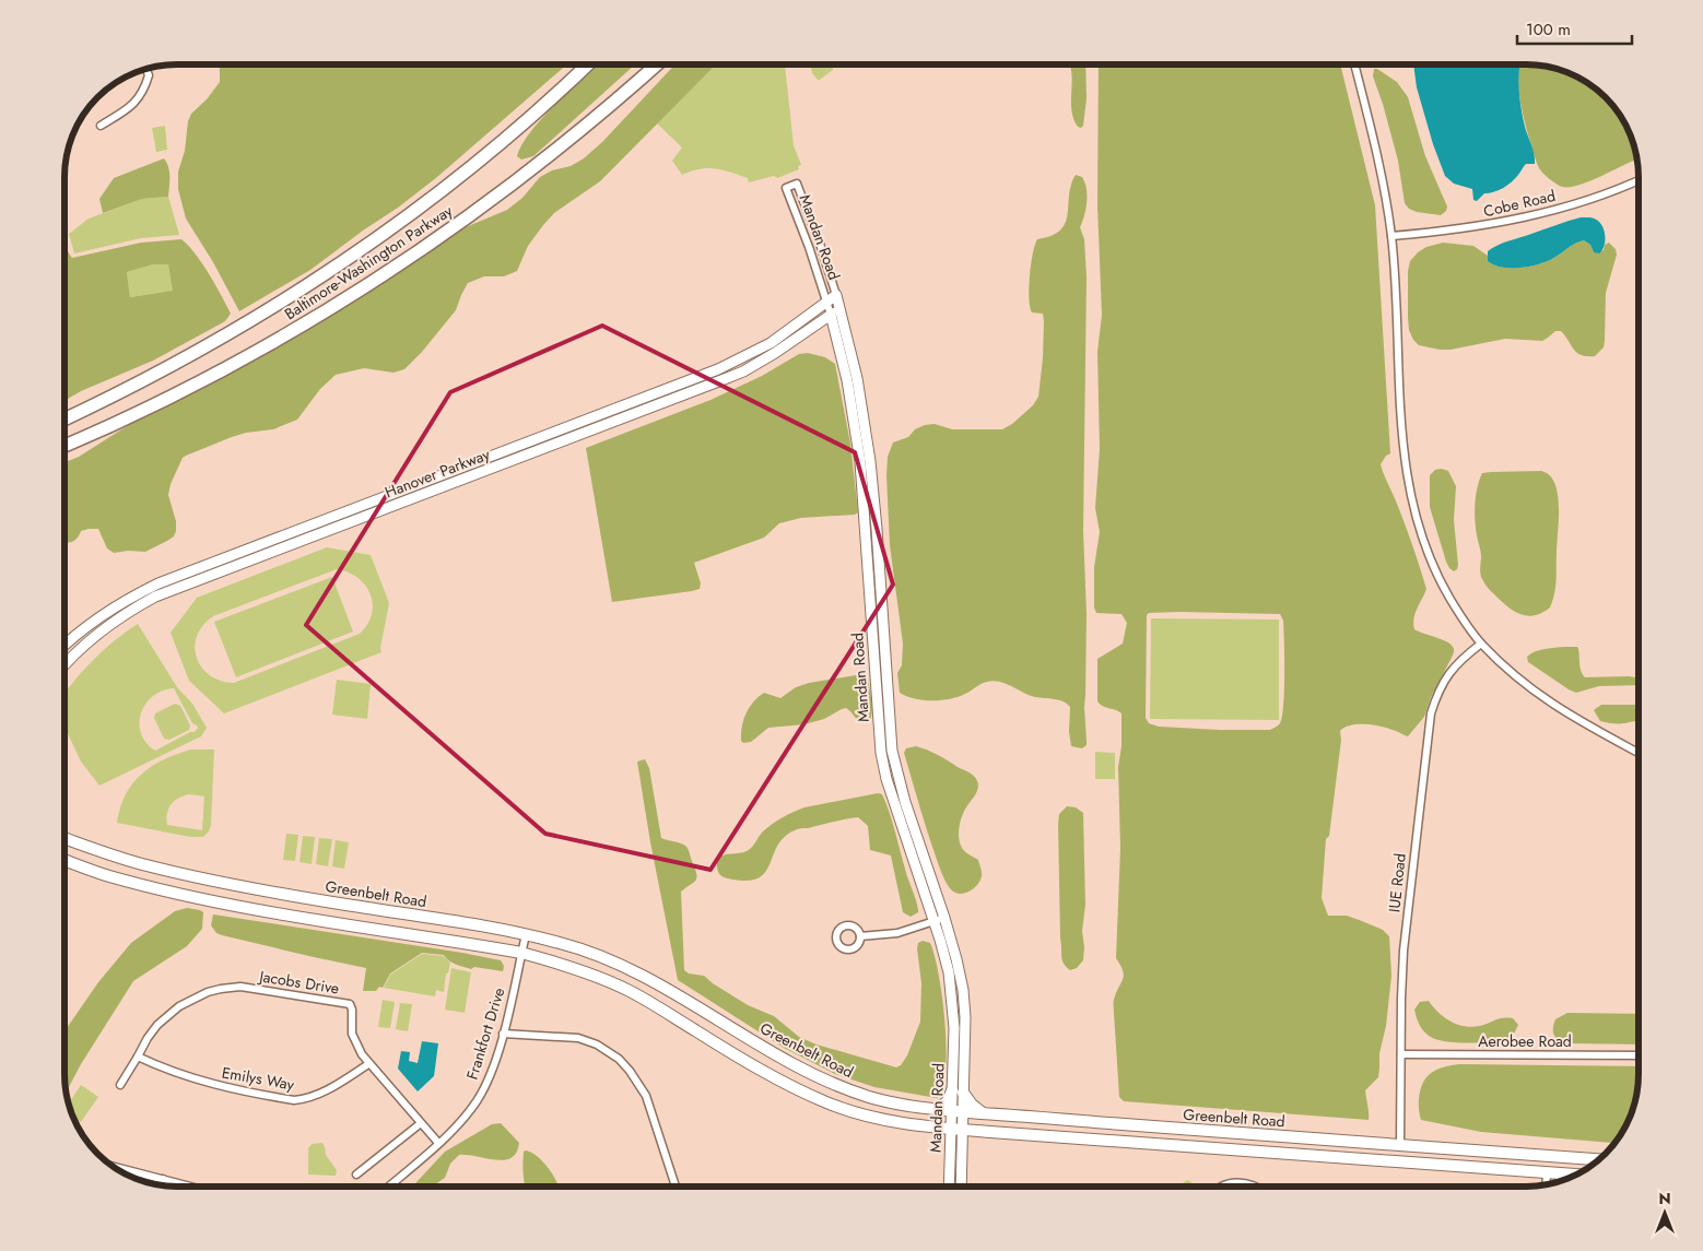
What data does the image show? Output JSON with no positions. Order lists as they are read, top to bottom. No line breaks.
{"streets":{"highway":["Baltimore-Washington Parkway"],"main road":["Greenbelt Road"],"street":["Cobe Road","Mandan Road","Hanover Parkway","IUE Road","Jacobs Drive","Frankfort Drive","Aerobee Road","Emilys Way"]},"crossings":[["Mandan Road","Hanover Parkway"],["Mandan Road","Greenbelt Road"],["IUE Road","Greenbelt Road"],["IUE Road","Aerobee Road"],["Greenbelt Road","Frankfort Drive"],["Jacobs Drive","Frankfort Drive"],["Jacobs Drive","Emilys Way"]],"scale_bar":"100 m","north":"top"}
